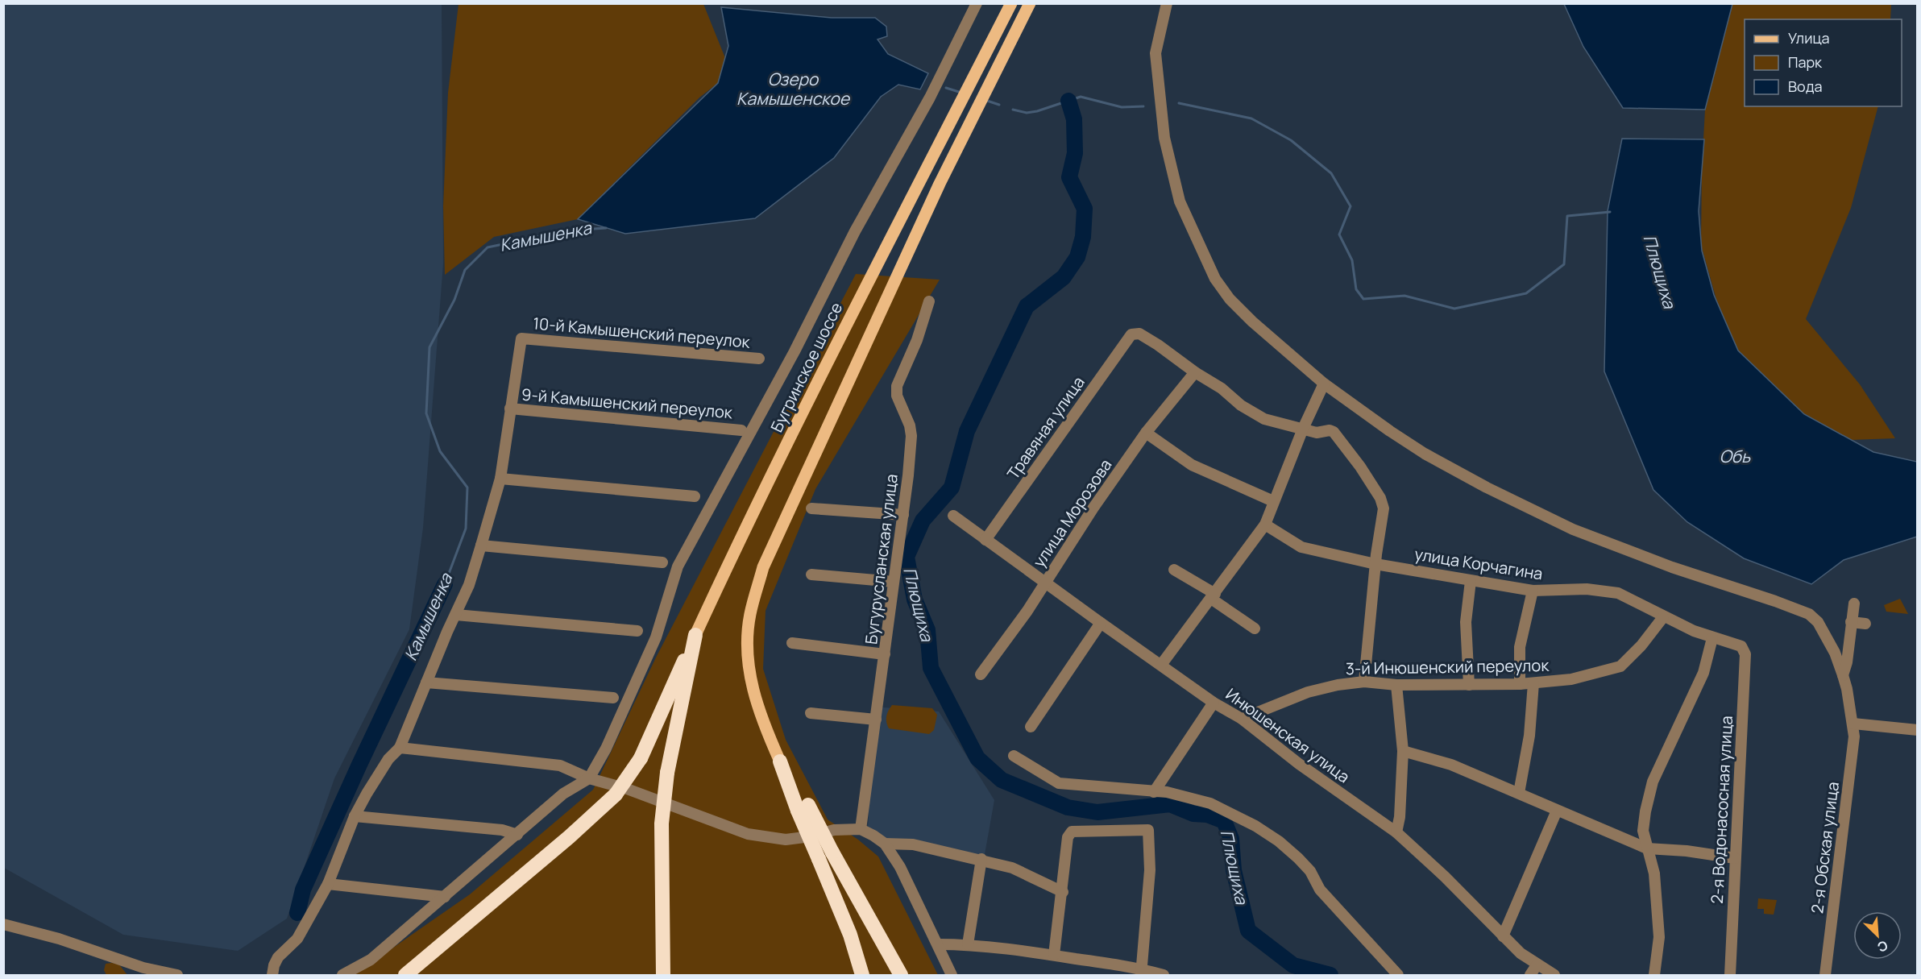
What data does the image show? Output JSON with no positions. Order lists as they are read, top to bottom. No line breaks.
{"streets":{"main road":["Бугринское шоссе"],"street":["10-й Камышенский переулок","9-й Камышенский переулок","Травяная улица","улица Морозова","Бугурусланская улица","улица Корчагина","3-й Инюшенский переулок","Инюшенская улица","2-я Водонасосная улица","2-я Обская улица"]},"crossings":[["10-й Камышенский переулок","9-й Камышенский переулок"],["Травяная улица","улица Морозова"],["Травяная улица","Инюшенская улица"],["улица Морозова","Инюшенская улица"],["улица Корчагина","3-й Инюшенский переулок"],["улица Корчагина","2-я Водонасосная улица"],["3-й Инюшенский переулок","Инюшенская улица"]],"water":["Озеро Камышенское","Камышенка","Плющиха","Обь"],"legend":["Улица","Парк","Вода"],"north":"bottom right"}
